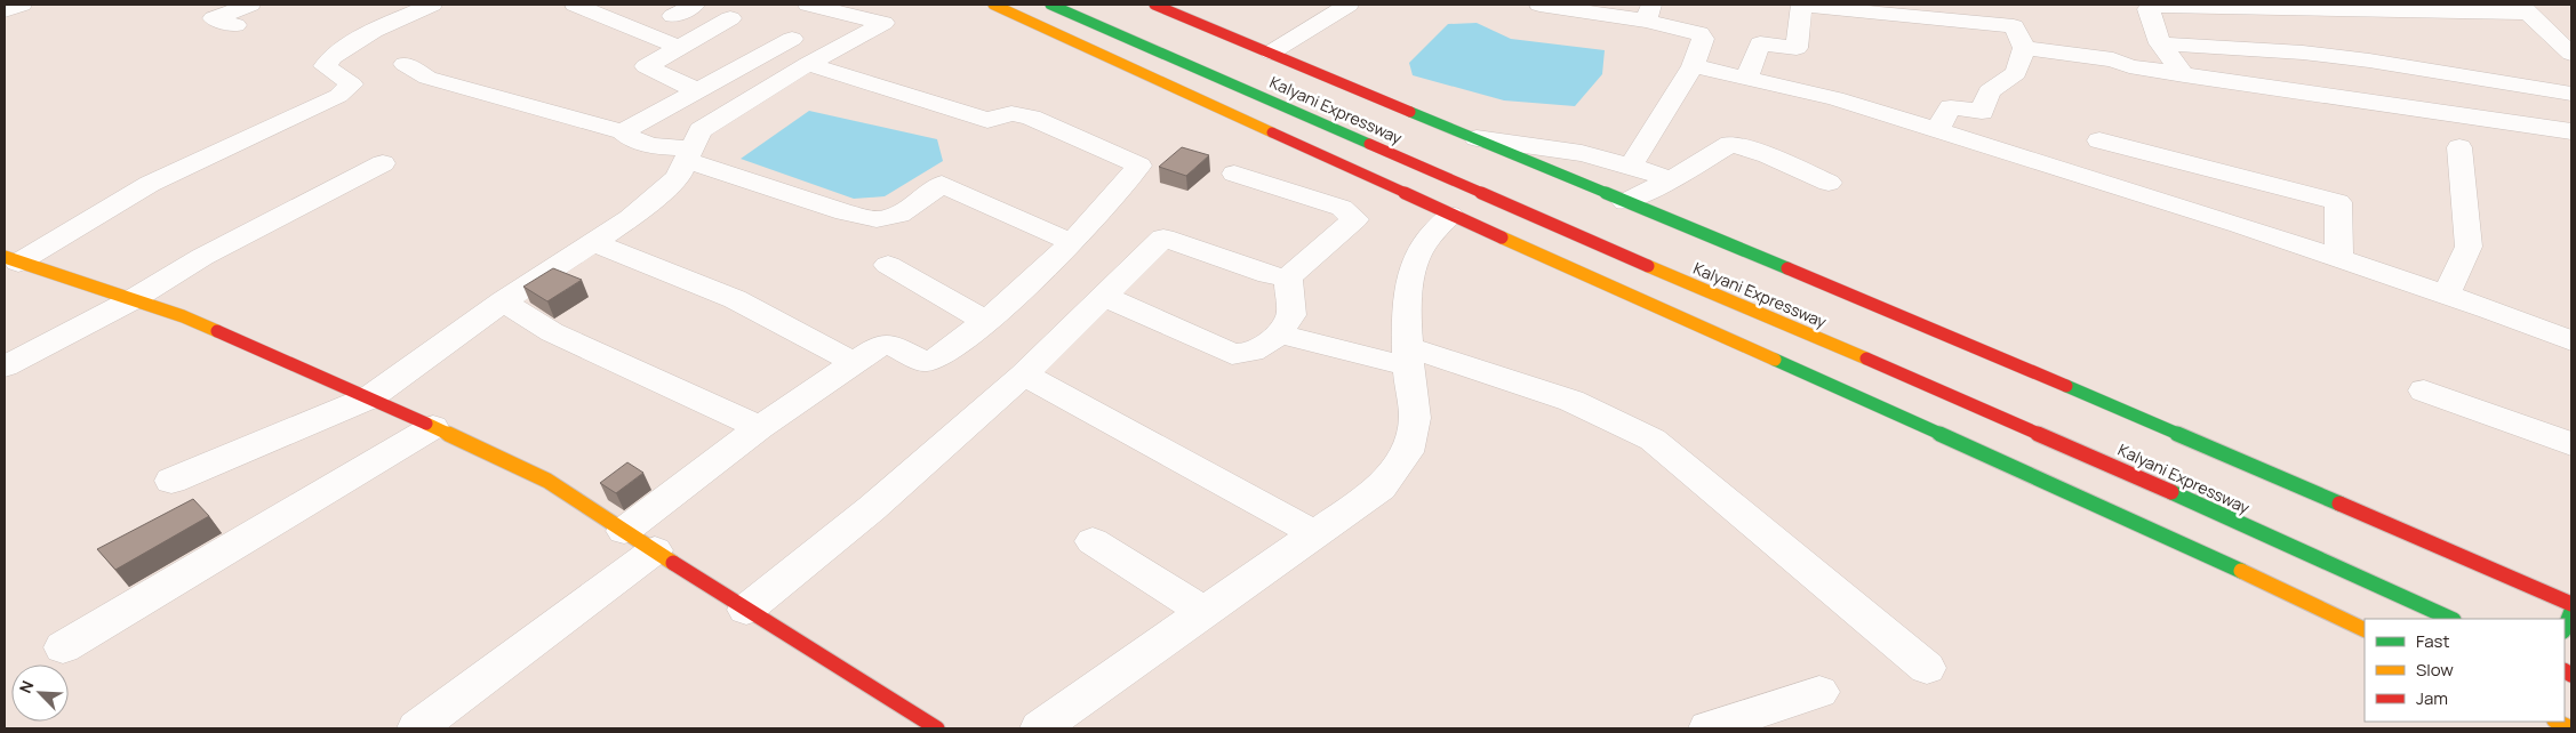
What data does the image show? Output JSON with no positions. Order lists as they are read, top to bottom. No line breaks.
{"streets":{"main road":["Kalyani Expressway"]},"legend":["Fast","Slow","Jam"],"north":"top left"}
